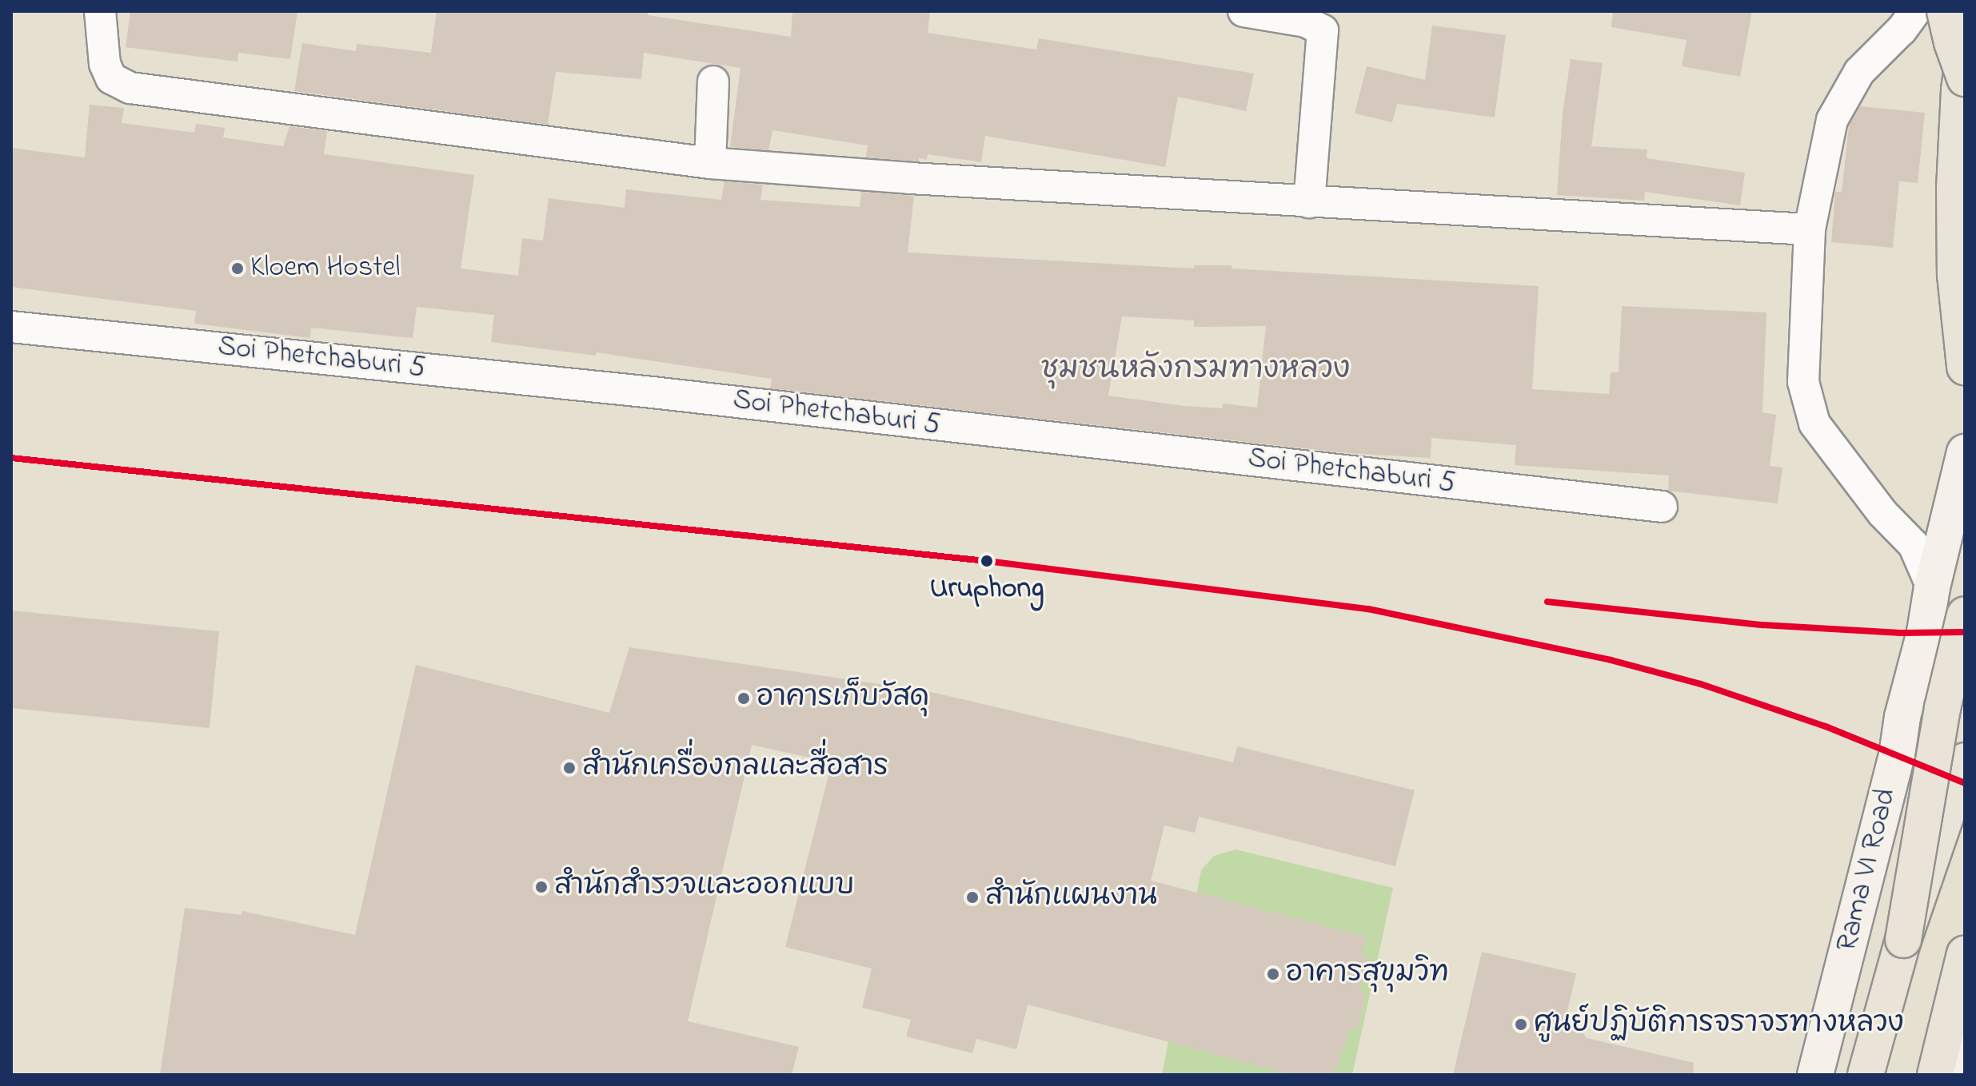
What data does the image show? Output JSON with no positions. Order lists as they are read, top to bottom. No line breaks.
{"streets":{"main road":["Rama VI Road"],"street":["Soi Phetchaburi 5"]},"districts":["ชุมชนหลังกรมทางหลวง"],"places":["Kloem Hostel","Uruphong","อาคารเก็บวัสดุ","สำนักเครื่องกลและสื่อสาร","สำนักสำรวจและออกแบบ","สำนักแผนงาน","อาคารสุขุมวิท","ศูนย์ปฏิบัติการจราจรทางหลวง"]}
